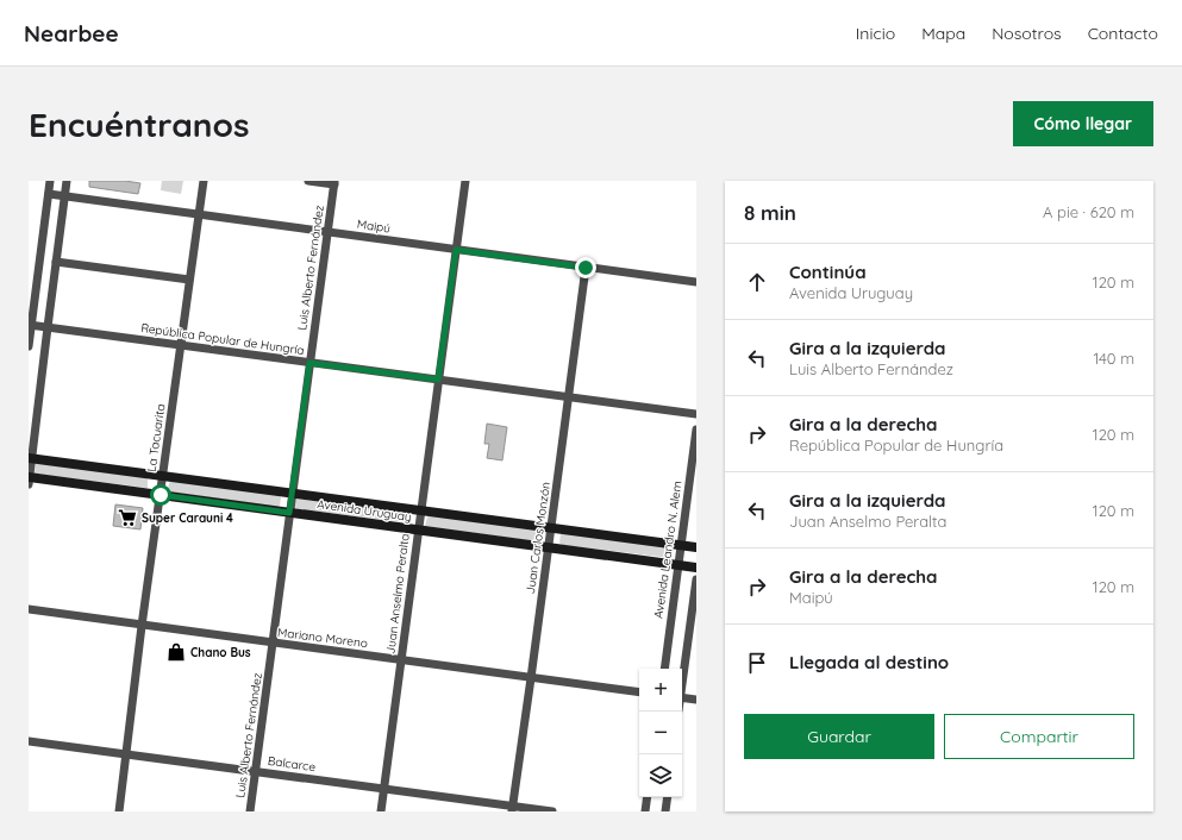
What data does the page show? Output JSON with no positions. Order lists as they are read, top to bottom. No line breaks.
{"streets":{"street":["Maipú","Luis Alberto Fernández","República Popular de Hungría","La Tacuarita","Avenida Uruguay","Juan Carlos Monzón","Avenida Leandro N. Alem","Juan Anselmo Peralta","Mariano Moreno","Balcarce"]},"crossings":[["Maipú","Luis Alberto Fernández"],["Maipú","La Tacuarita"],["Maipú","Juan Carlos Monzón"],["Maipú","Juan Anselmo Peralta"],["Luis Alberto Fernández","República Popular de Hungría"],["Luis Alberto Fernández","Avenida Uruguay"],["Luis Alberto Fernández","Mariano Moreno"],["Luis Alberto Fernández","Balcarce"],["República Popular de Hungría","La Tacuarita"],["República Popular de Hungría","Juan Carlos Monzón"],["República Popular de Hungría","Juan Anselmo Peralta"],["La Tacuarita","Avenida Uruguay"],["La Tacuarita","Mariano Moreno"],["La Tacuarita","Balcarce"],["Avenida Uruguay","Juan Carlos Monzón"],["Avenida Uruguay","Avenida Leandro N. Alem"],["Avenida Uruguay","Juan Anselmo Peralta"],["Juan Carlos Monzón","Mariano Moreno"],["Juan Carlos Monzón","Balcarce"],["Juan Anselmo Peralta","Mariano Moreno"],["Juan Anselmo Peralta","Balcarce"]],"places":{"supermarket":["Super Carauni 4"],"shop":["Chano Bus"]},"page":{"header":"Nearbee","nav":["Inicio","Mapa","Nosotros","Contacto"],"buttons":["Cómo llegar",["Guardar","Compartir"]],"title":"Encuéntranos","heading":["8 min","A pie · 620 m"],"list":[["Continúa","Avenida Uruguay","120 m"],["Gira a la izquierda","Luis Alberto Fernández","140 m"],["Gira a la derecha","República Popular de Hungría","120 m"],["Gira a la izquierda","Juan Anselmo Peralta","120 m"],["Gira a la derecha","Maipú","120 m"],"Llegada al destino"],"map_buttons":["+","−"]}}
